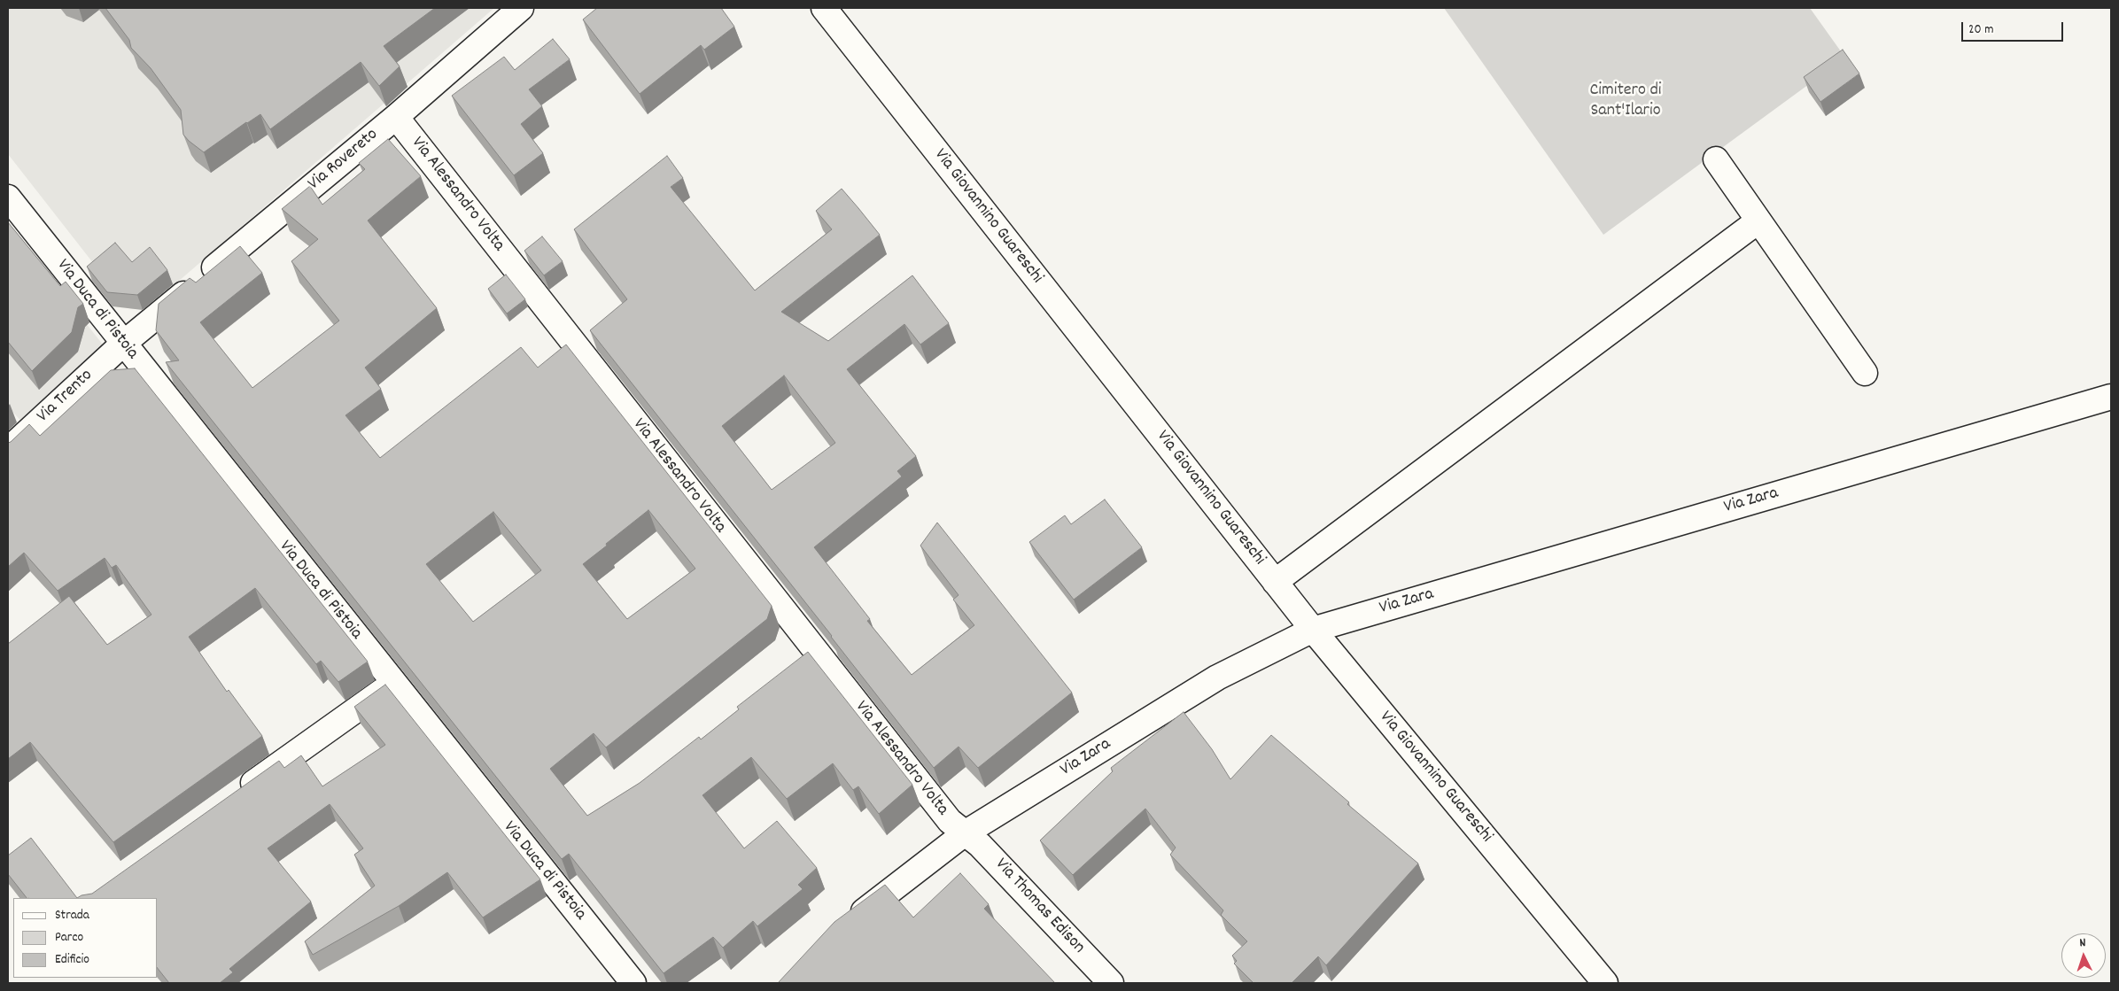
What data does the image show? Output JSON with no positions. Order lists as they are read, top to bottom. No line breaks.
{"streets":{"street":["Via Rovereto","Via Alessandro Volta","Via Giovannino Guareschi","Via Duca di Pistoia","Via Trento","Via Zara","Via Thomas Edison"]},"crossings":[["Via Rovereto","Via Alessandro Volta"],["Via Rovereto","Via Duca di Pistoia"],["Via Rovereto","Via Trento"],["Via Alessandro Volta","Via Zara"],["Via Alessandro Volta","Via Thomas Edison"],["Via Giovannino Guareschi","Via Zara"],["Via Duca di Pistoia","Via Trento"],["Via Zara","Via Thomas Edison"]],"parks":["Cimitero di Sant'Ilario"],"legend":["Strada","Parco","Edificio"],"scale_bar":"20 m","north":"top"}
